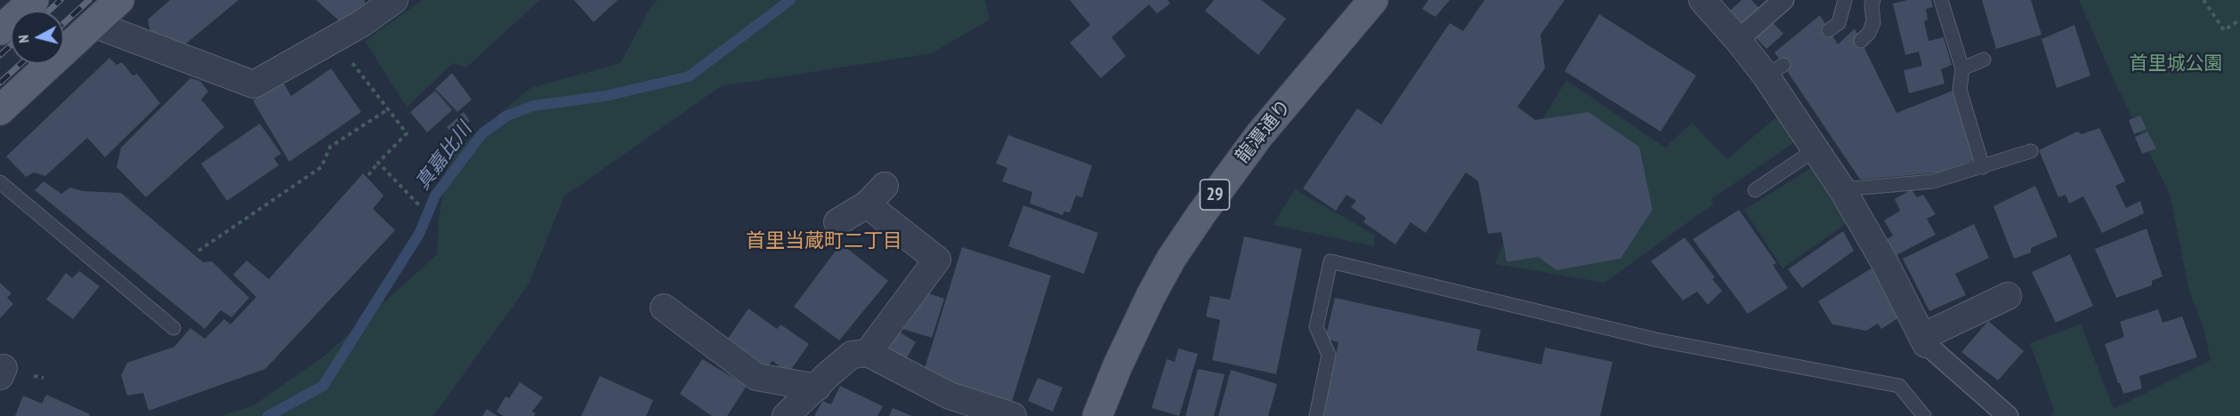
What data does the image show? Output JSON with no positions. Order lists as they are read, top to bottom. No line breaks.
{"streets":{"main road":["龍潭通り","29"]},"districts":["首里当蔵町二丁目"],"water":["真嘉比川"],"parks":["首里城公園"],"north":"left"}
